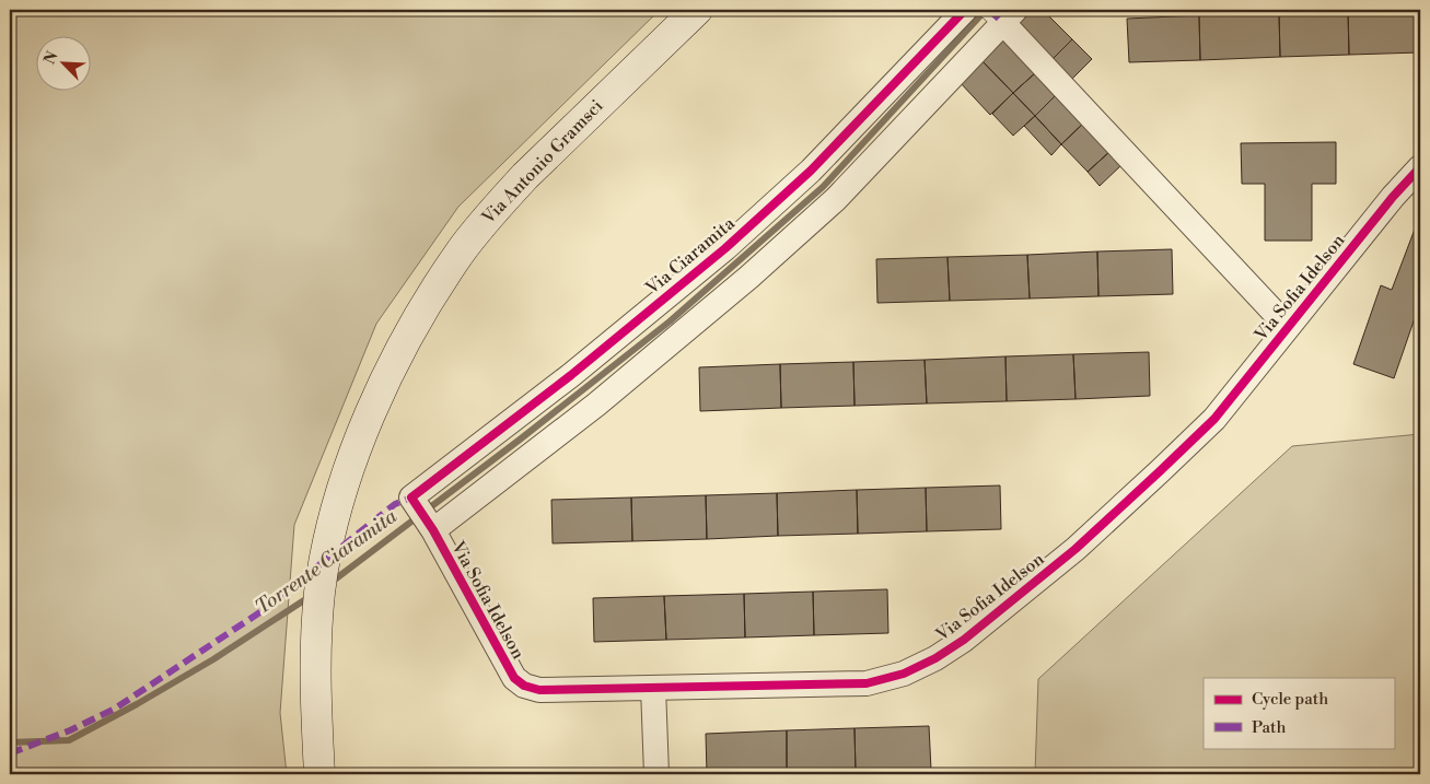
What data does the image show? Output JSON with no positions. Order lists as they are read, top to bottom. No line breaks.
{"streets":{"main road":["Via Antonio Gramsci"],"street":["Via Ciaramita","Via Sofia Idelson"]},"crossings":[["Via Ciaramita","Via Sofia Idelson"]],"water":["Torrente Ciaramita"],"legend":["Cycle path","Path"],"north":"top left"}
